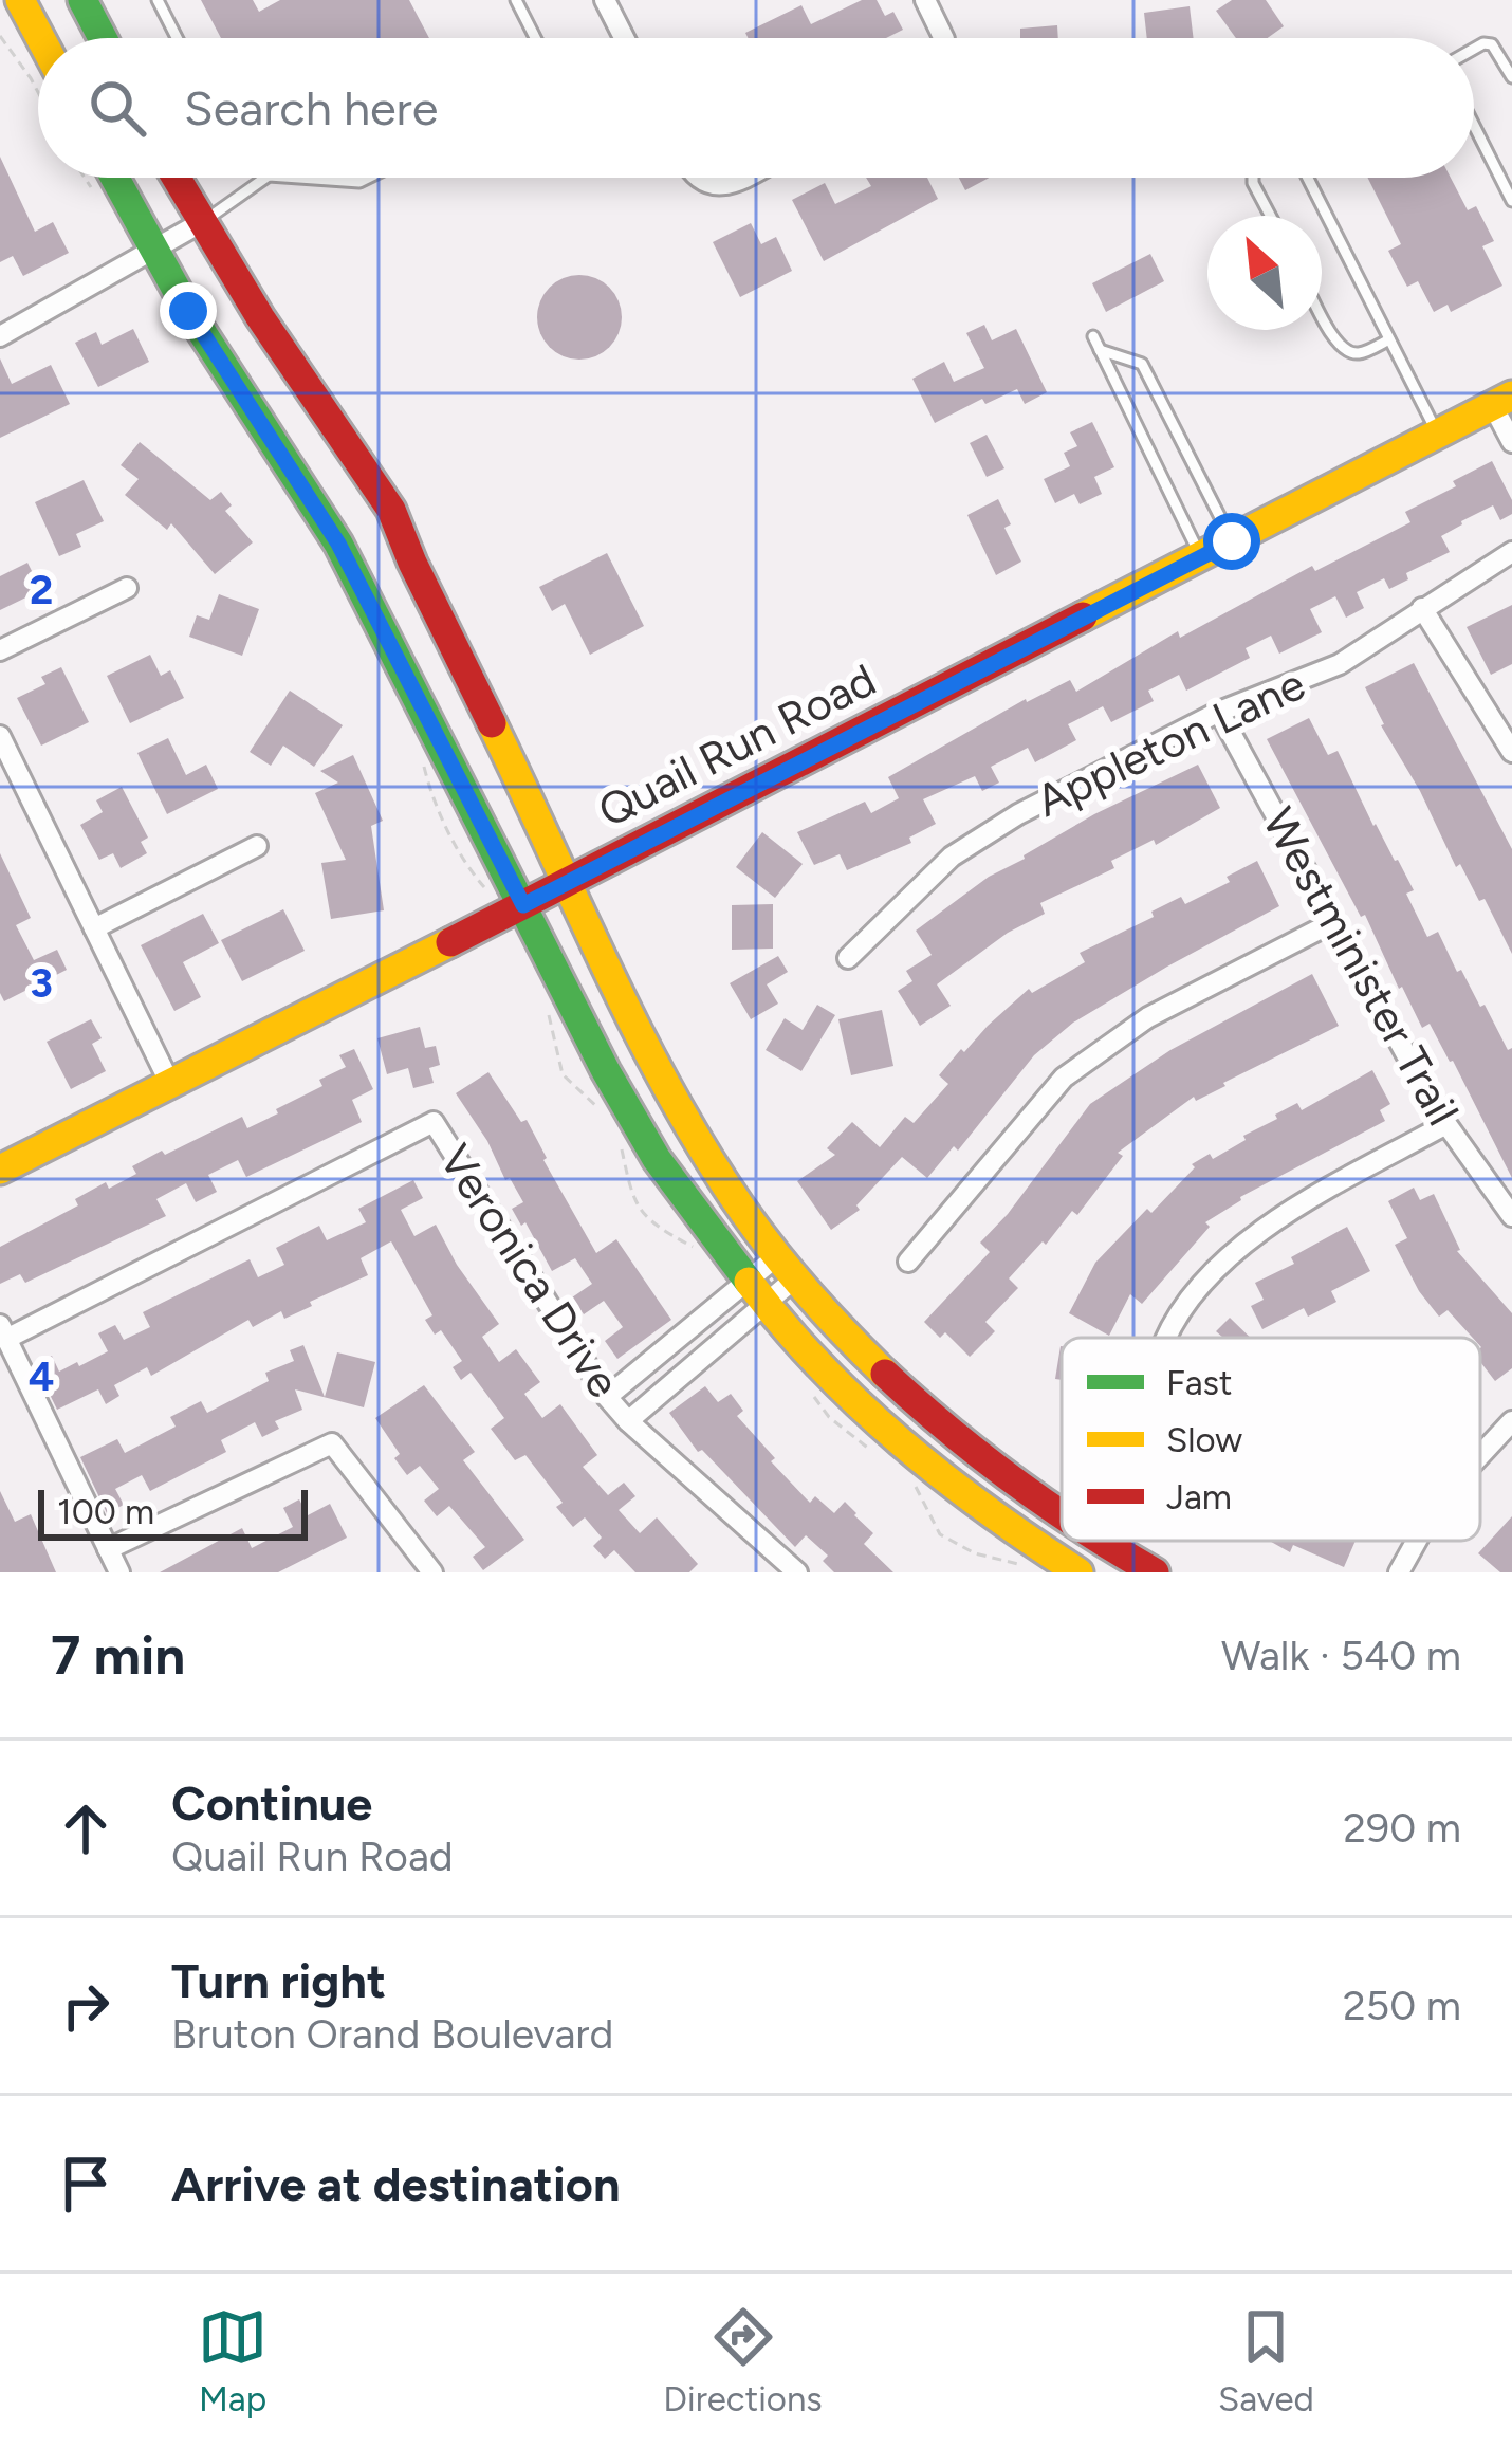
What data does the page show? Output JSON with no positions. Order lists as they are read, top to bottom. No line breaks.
{"streets":{"main road":["Quail Run Road"],"street":["Appleton Lane","Westminister Trail","Veronica Drive"]},"crossings":[["Appleton Lane","Westminister Trail"]],"legend":["Fast","Slow","Jam"],"scale_bar":"100 m","north":"top left","page":{"search":"Search here","scale":"100 m","heading":["7 min","Walk · 540 m"],"list":[["Continue","Quail Run Road","290 m"],["Turn right","Bruton Orand Boulevard","250 m"],"Arrive at destination"],"nav":["Map","Directions","Saved"]},"grid":{"rows":["2","3","4"]}}
